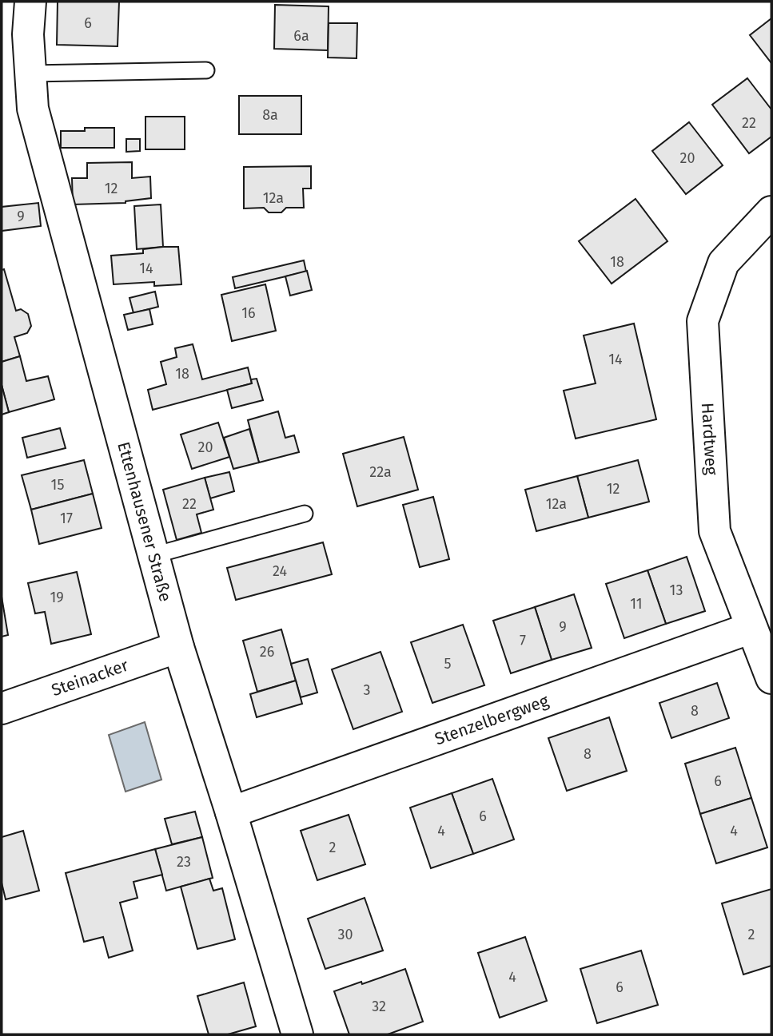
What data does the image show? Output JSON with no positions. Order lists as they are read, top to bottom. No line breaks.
{"streets":{"street":["Hardtweg","Ettenhausener Straße","Steinacker","Stenzelbergweg"]},"crossings":[["Hardtweg","Stenzelbergweg"],["Ettenhausener Straße","Steinacker"],["Ettenhausener Straße","Stenzelbergweg"]],"house_numbers":["6","6a","8a","22","20","12","12a","9","18","14","16","14","18","20","22a","15","12","22","12a","17","24","13","19","11","9","7","26","5","3","8","8","6","6","4","4","2","23","30","2","4","6","32"]}
